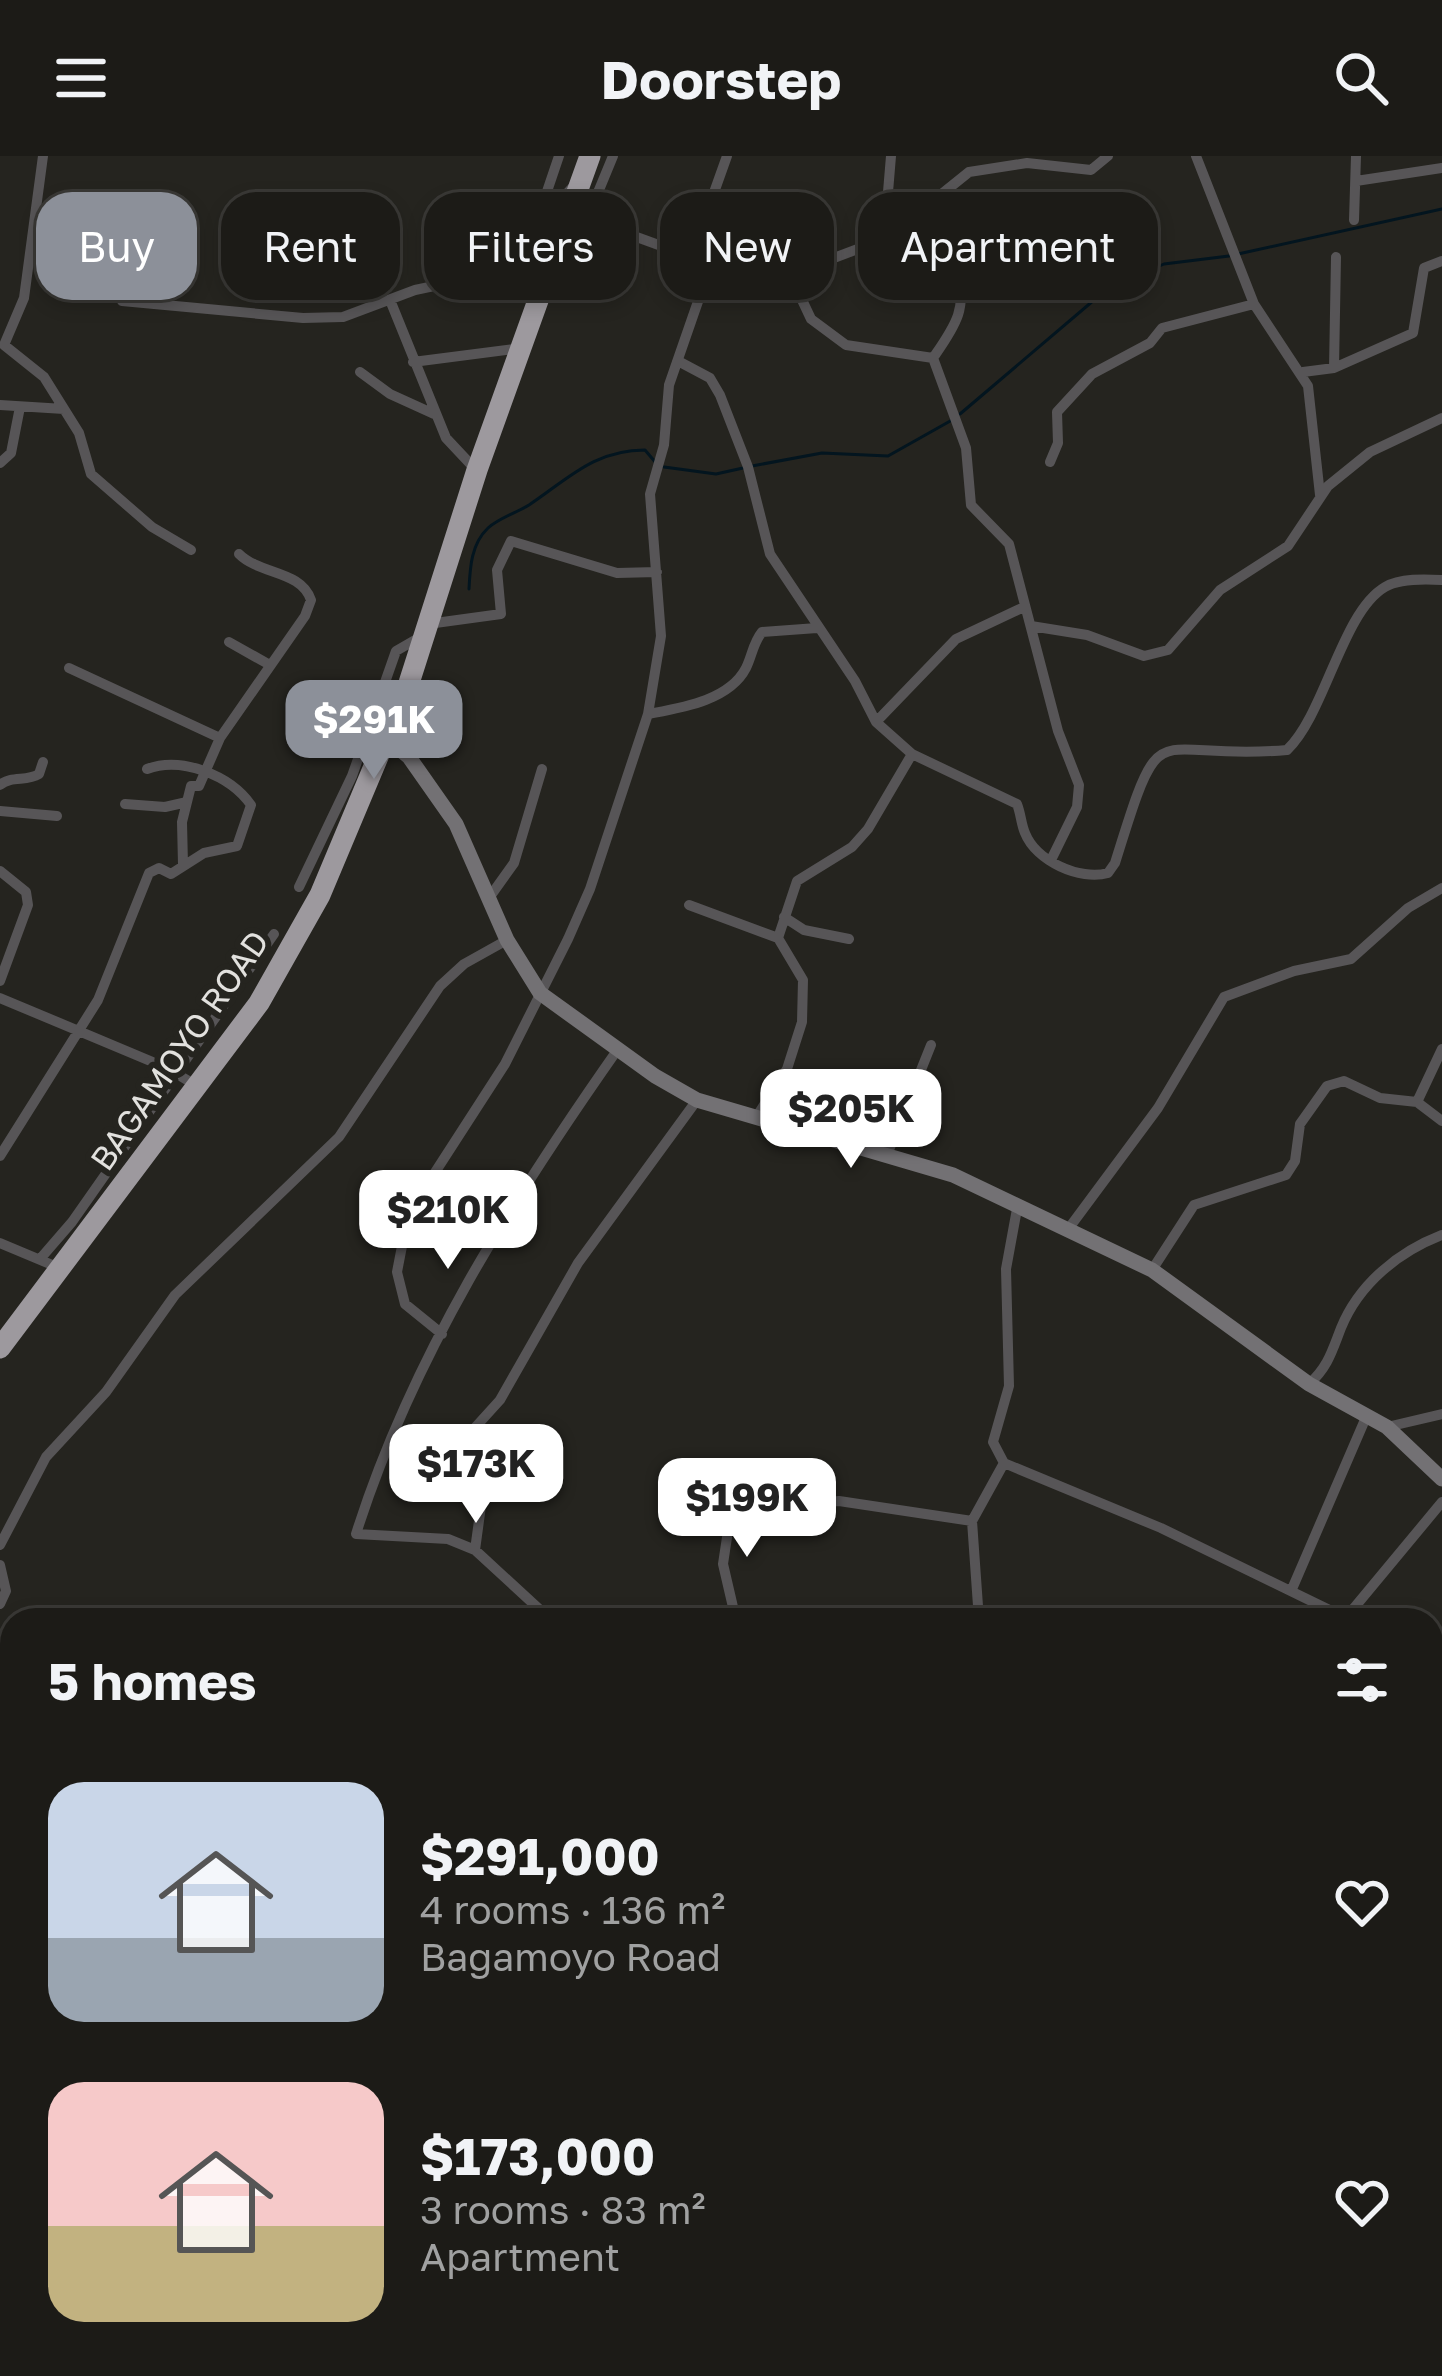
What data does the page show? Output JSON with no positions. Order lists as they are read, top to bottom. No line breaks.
{"streets":{"highway":["BAGAMOYO ROAD"]},"page":{"header":"Doorstep","chip":["Buy","Rent","Filters","New","Apartment"],"price":["$291K","$205K","$210K","$173K","$199K"],"heading":"5 homes","list":[{"name":"$291,000","note":"4 rooms · 136 m² · Bagamoyo Road"},{"name":"$173,000","note":"3 rooms · 83 m² · Apartment"}]}}
